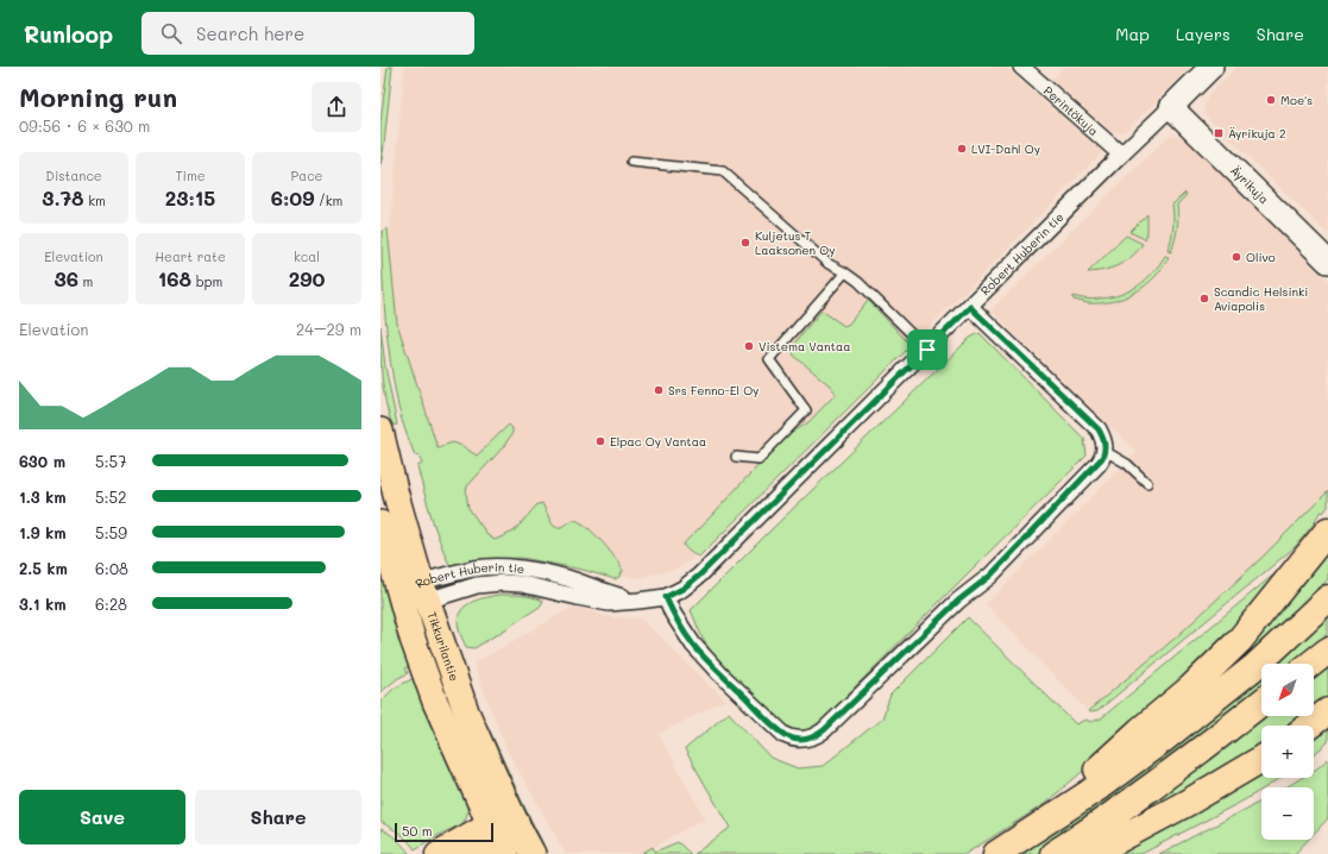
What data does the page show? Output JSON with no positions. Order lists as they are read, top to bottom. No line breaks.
{"streets":{"main road":["Tikkurilantie"],"street":["Perintökuja","Äyrikuja","Robert Huberin tie"]},"crossings":[["Perintökuja","Robert Huberin tie"],["Äyrikuja","Robert Huberin tie"],["Robert Huberin tie","Tikkurilantie"]],"places":{"other":["Moe's","LVI-Dahl Oy","Kuljetus T Laaksonen Oy","Olivo","Scandic Helsinki Aviapolis","Vistema Vantaa","Srs Fenno-El Oy","Elpac Oy Vantaa"],"transit":["Äyrikuja 2"]},"scale_bar":"50 m","north":"bottom left","page":{"header":"Runloop","search":"Search here","nav":["Map","Layers","Share"],"heading":["Morning run","09:56 · 6 × 630 m"],"stats":[["Distance","3.78 km"],["Time","23:15"],["Pace","6:09 /km"],["Elevation","36 m"],["Heart rate","168 bpm"],["kcal","290"]],"chart":["Elevation","24–29 m"],"list":[{"name":"630 m","note":"5:57"},{"name":"1.3 km","note":"5:52"},{"name":"1.9 km","note":"5:59"},{"name":"2.5 km","note":"6:08"},{"name":"3.1 km","note":"6:28"}],"map_buttons":["+","−"],"buttons":["Save","Share"],"scale":"50 m"}}
